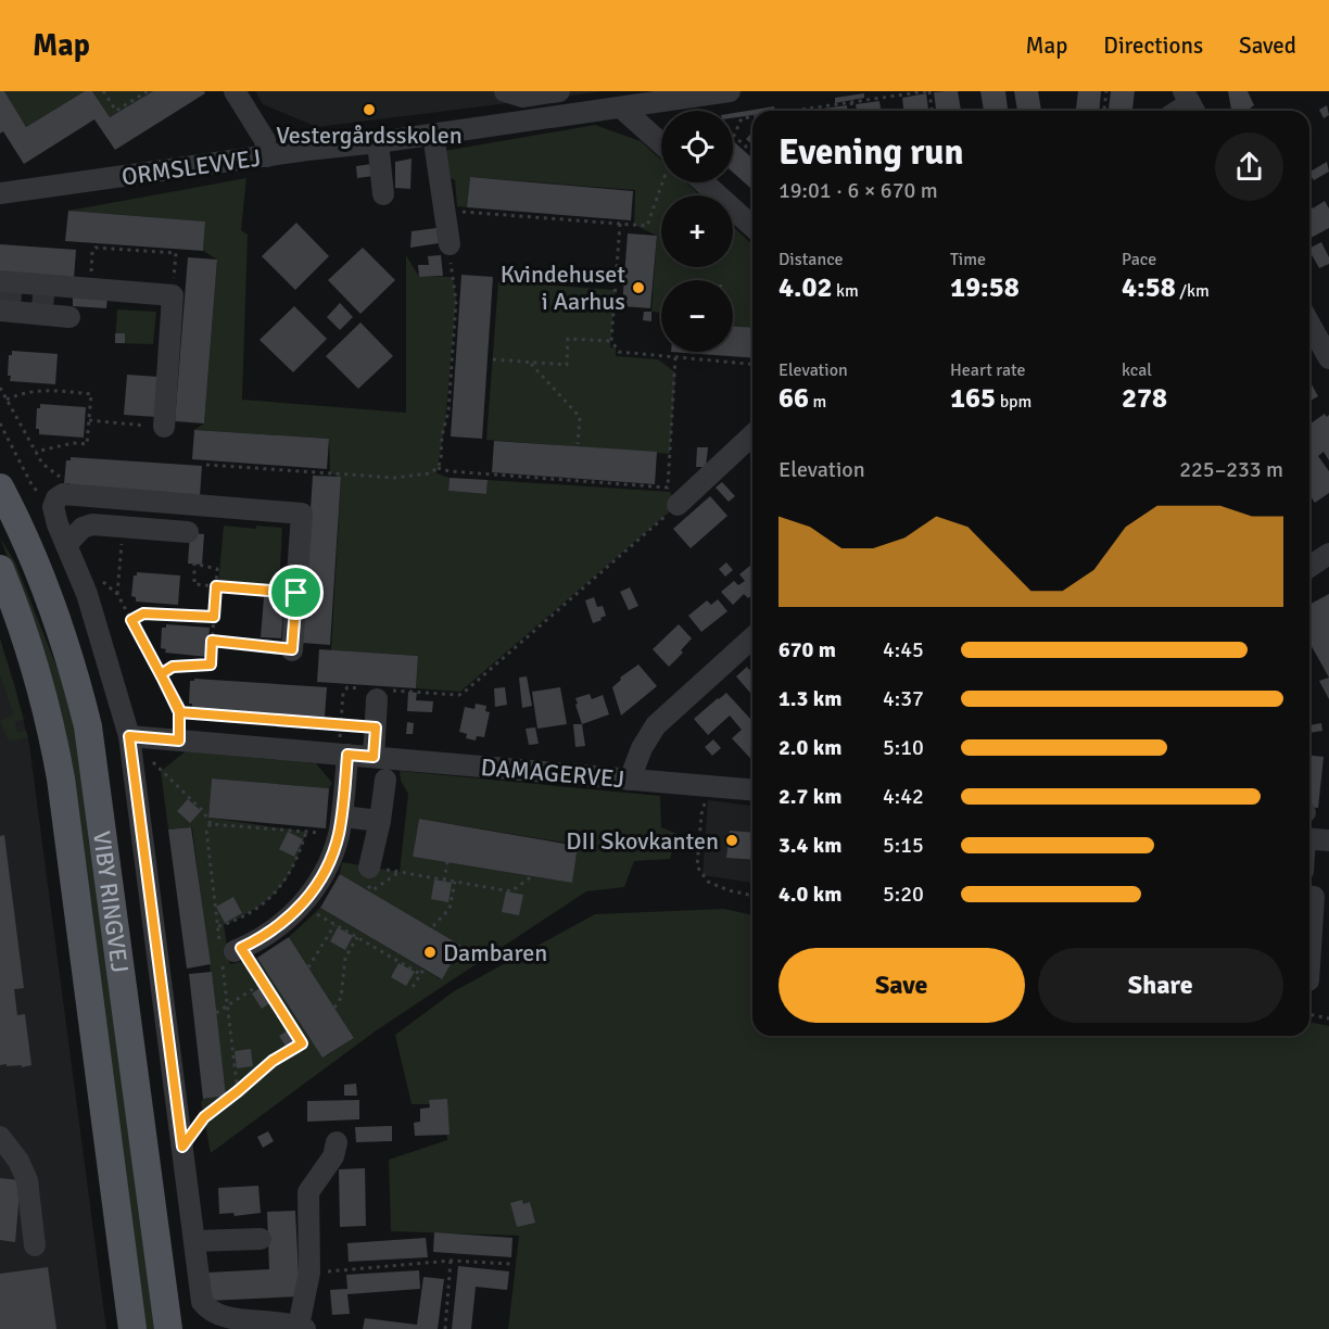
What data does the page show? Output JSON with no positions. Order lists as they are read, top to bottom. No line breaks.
{"streets":{"main road":["VIBY RINGVEJ"],"street":["ORMSLEVVEJ","DAMAGERVEJ"]},"places":["Vestergårdsskolen","Kvindehuset i Aarhus","DII Skovkanten","Dambaren"],"page":{"header":"Map","nav":["Map","Directions","Saved"],"map_buttons":["+","−"],"heading":["Evening run","19:01 · 6 × 670 m"],"stats":[["Distance","4.02 km"],["Time","19:58"],["Pace","4:58 /km"],["Elevation","66 m"],["Heart rate","165 bpm"],["kcal","278"]],"chart":["Elevation","225–233 m"],"list":[{"name":"670 m","note":"4:45"},{"name":"1.3 km","note":"4:37"},{"name":"2.0 km","note":"5:10"},{"name":"2.7 km","note":"4:42"},{"name":"3.4 km","note":"5:15"},{"name":"4.0 km","note":"5:20"}],"buttons":["Save","Share"]}}
